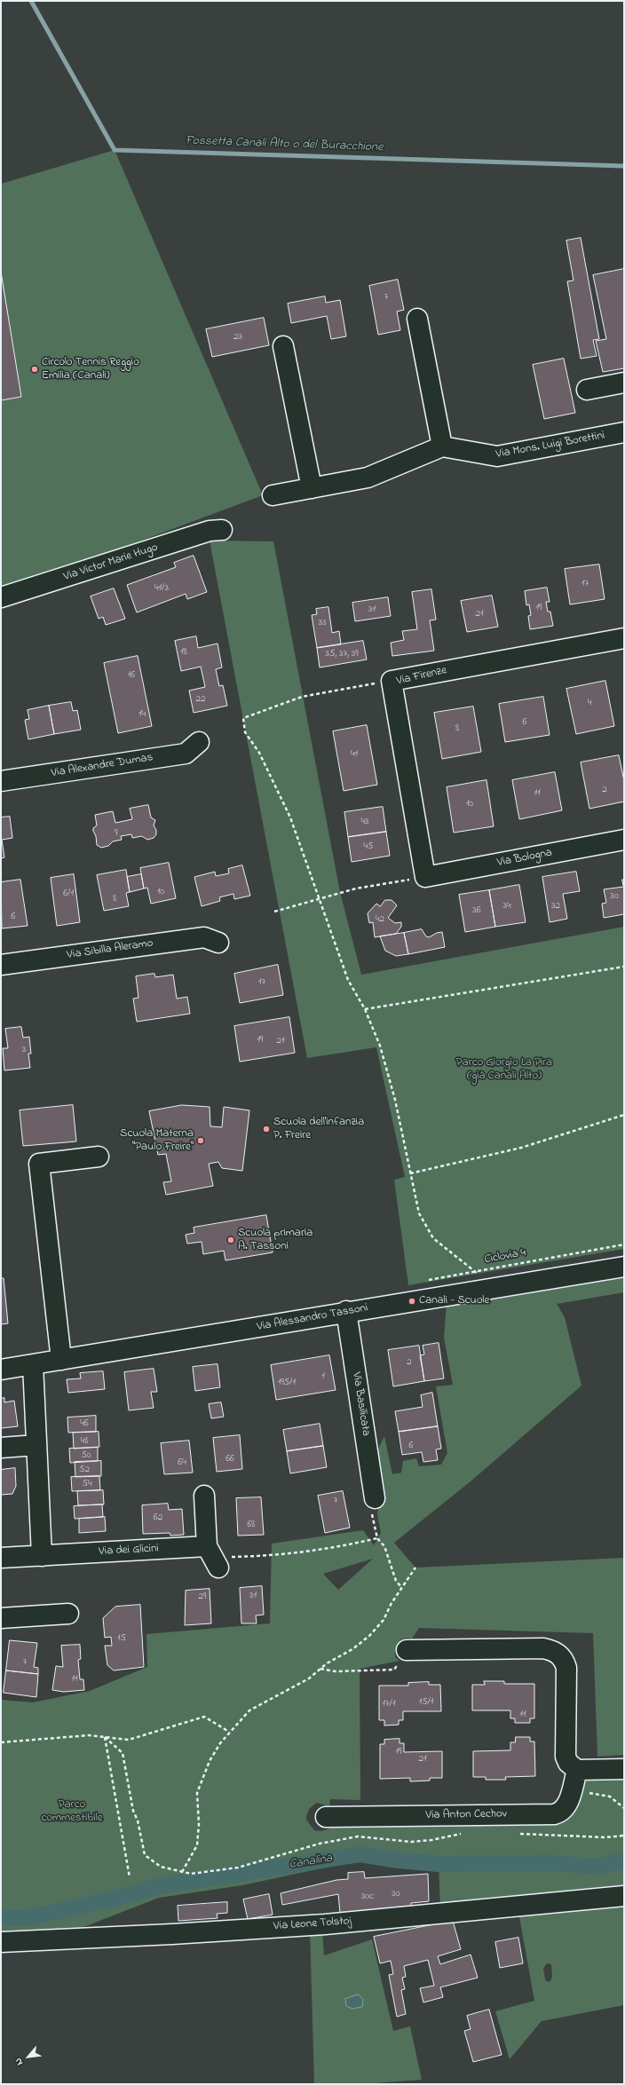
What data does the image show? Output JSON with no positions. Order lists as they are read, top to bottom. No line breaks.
{"streets":{"street":["Via Mons. Luigi Borettini","Via Victor Marie Hugo","Via Firenze","Via Alexandre Dumas","Via Bologna","Via Sibilla Aleramo","Via Alessandro Tassoni","Via Basilicata","Via dei Glicini","Via Anton Cechov","Via Leone Tolstoj"],"path":["Ciclovia 4"]},"crossings":[["Via Firenze","Via Bologna"],["Via Alessandro Tassoni","Via Basilicata"]],"water":["Fossetta Canali Alto o del Buracchione","Canalina"],"parks":["Parco Giorgio La Pira (già Canali Alto)","Parco commestibile"],"places":["Circolo Tennis Reggio Emilia (Canali)","Scuola dell'infanzia P. Freire","Scuola Materna \"Paulo Freire\"","Scuola primaria A. Tassoni","Canali - Scuole"],"house_numbers":["7","23","17","41/3","19","31","21","33","18","35, 37, 39","16","22","4","14","6","8","41","2","11","10","43","9","45","10","6/1","30","8","34","32","36","6","42","17","19","21","3","2","1","195/1","46","48","6","50","66","64","52","54","7","62","68","31","29","15","7","11","15/1","17/1","11","19","21","30","30c"],"north":"bottom left"}
